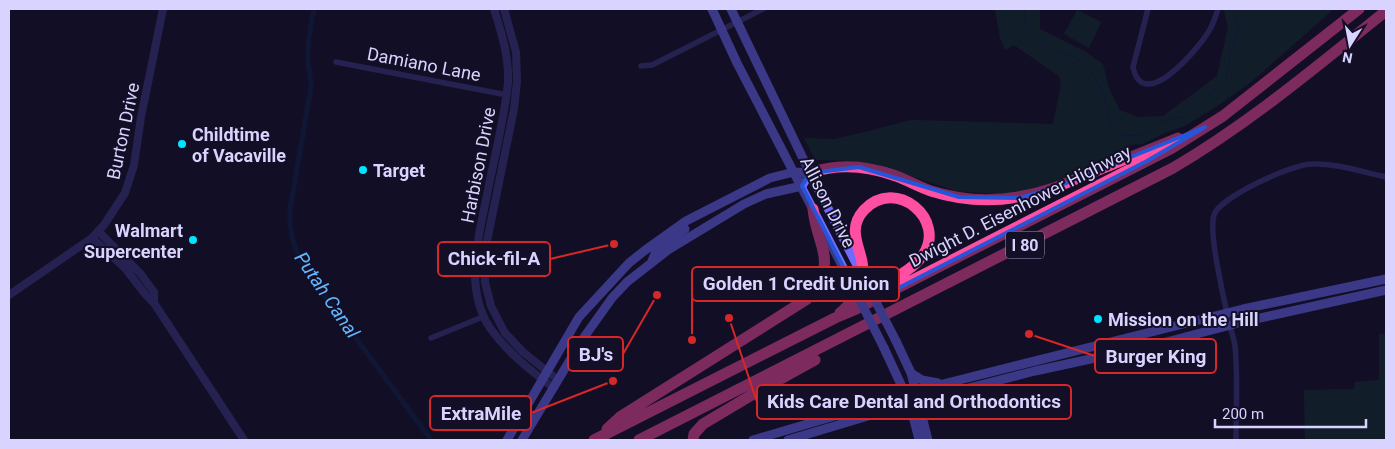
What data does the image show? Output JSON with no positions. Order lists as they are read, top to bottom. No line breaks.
{"streets":{"highway":["Dwight D. Eisenhower Highway","I 80"],"main road":["Allison Drive"],"street":["Damiano Lane","Burton Drive","Harbison Drive"]},"crossings":[["Damiano Lane","Harbison Drive"]],"water":["Putah Canal"],"places":["Childtime of Vacaville","Target","Walmart Supercenter","Chick-fil-A","BJ's","Kids Care Dental and Orthodontics","Mission on the Hill","Burger King","Golden 1 Credit Union","ExtraMile"],"scale_bar":"200 m","north":"bottom"}
